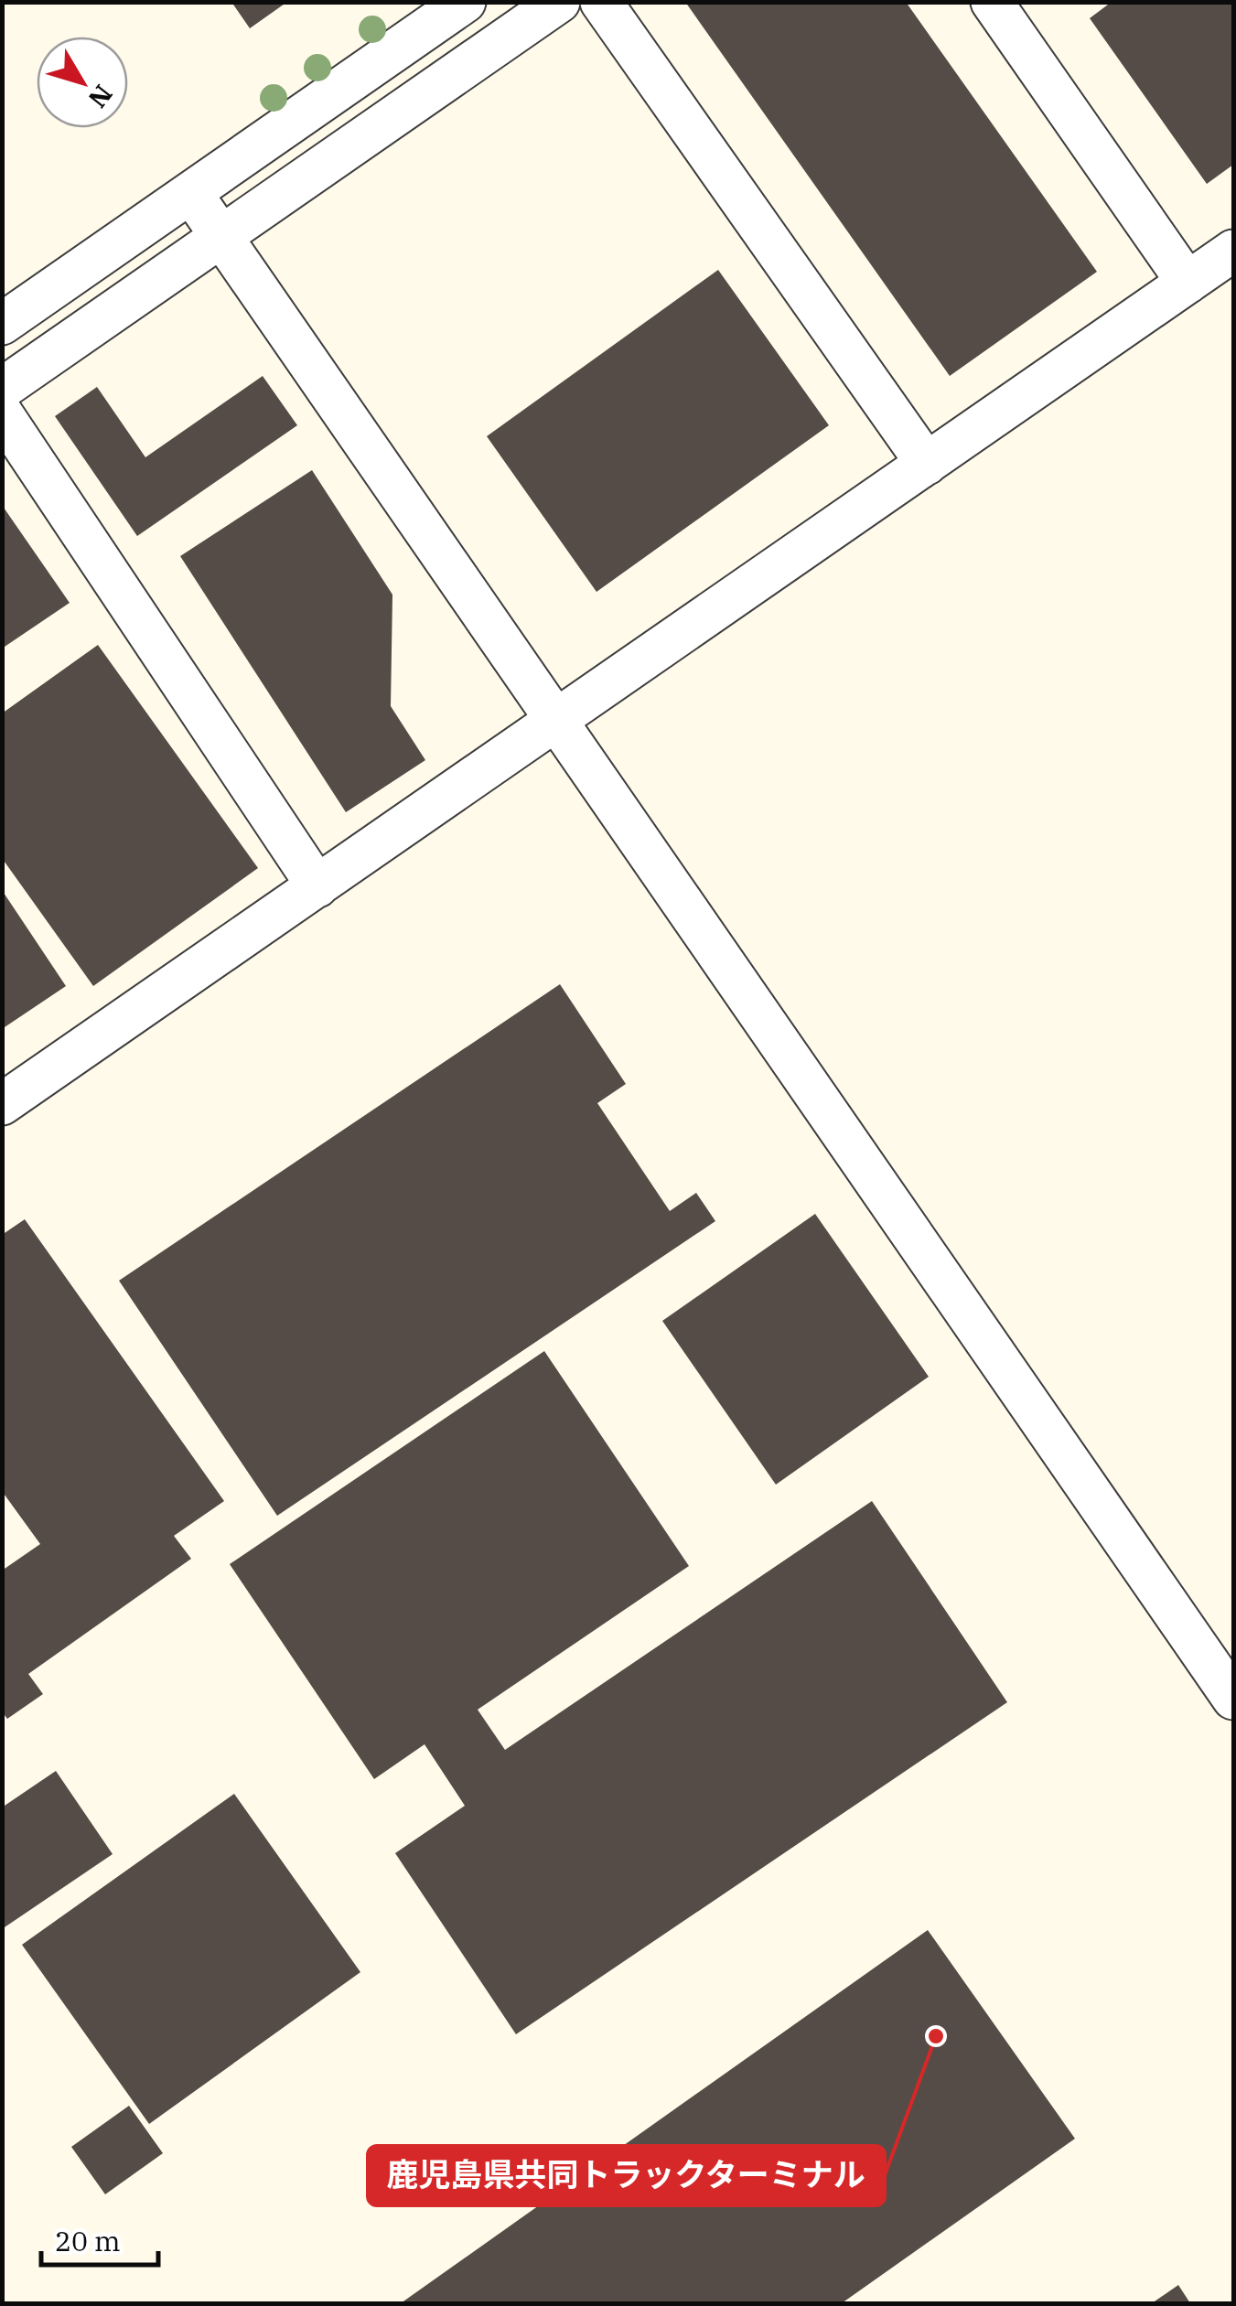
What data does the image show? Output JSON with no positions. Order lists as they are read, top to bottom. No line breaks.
{"places":["鹿児島県共同トラックターミナル"],"scale_bar":"20 m","north":"bottom right"}
